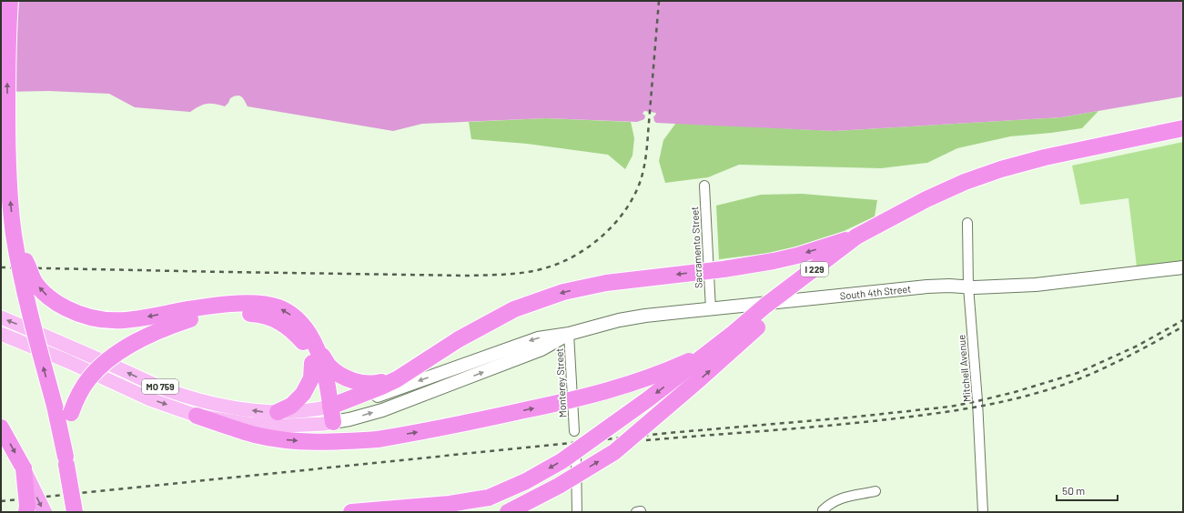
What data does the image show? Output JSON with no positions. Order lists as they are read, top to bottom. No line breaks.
{"streets":{"highway":["I 229"],"main road":["South 4th Street","MO 759"],"street":["Sacramento Street","Mitchell Avenue","Monterey Street"]},"crossings":[["Sacramento Street","South 4th Street"],["South 4th Street","Mitchell Avenue"],["South 4th Street","Monterey Street"],["South 4th Street","MO 759"]],"scale_bar":"50 m"}
